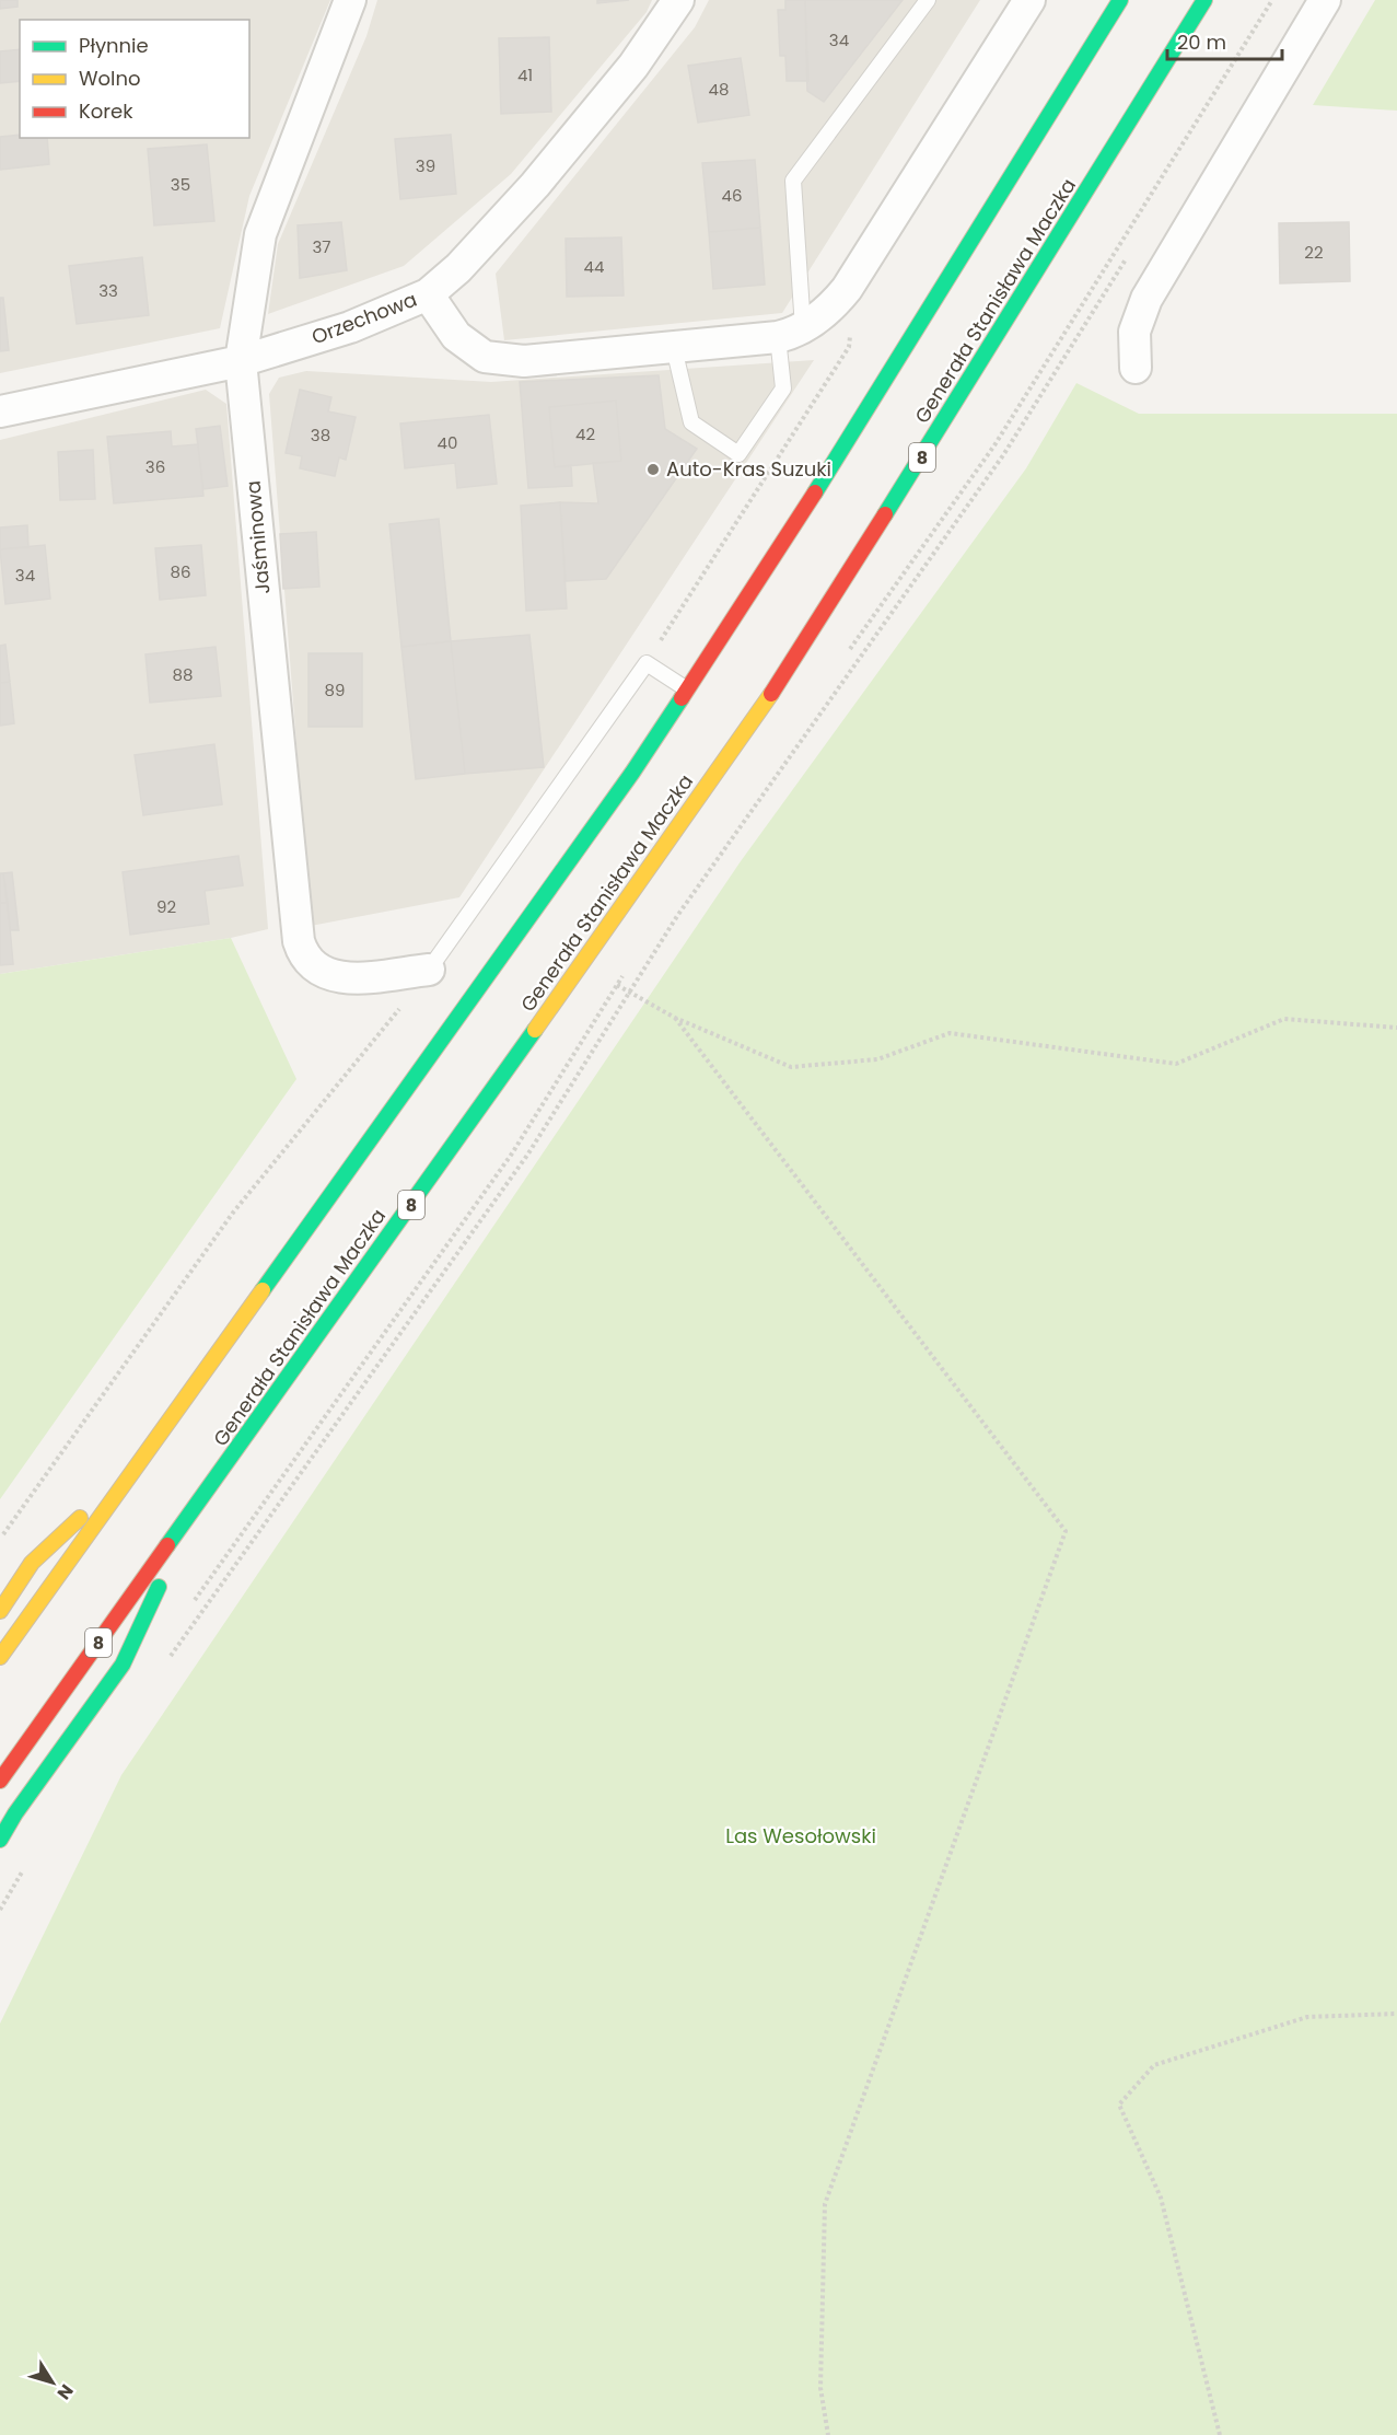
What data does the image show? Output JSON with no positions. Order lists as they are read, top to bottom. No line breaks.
{"streets":{"highway":["Generała Stanisława Maczka","8"],"street":["Orzechowa","Jaśminowa"]},"crossings":[["Orzechowa","Jaśminowa"]],"parks":["Las Wesołowski"],"places":["Auto-Kras Suzuki"],"house_numbers":["34","41","48","39","35","46","37","22","44","33","42","38","40","36","86","34","88","89","92"],"legend":["Płynnie","Wolno","Korek"],"scale_bar":"20 m","north":"bottom right"}
